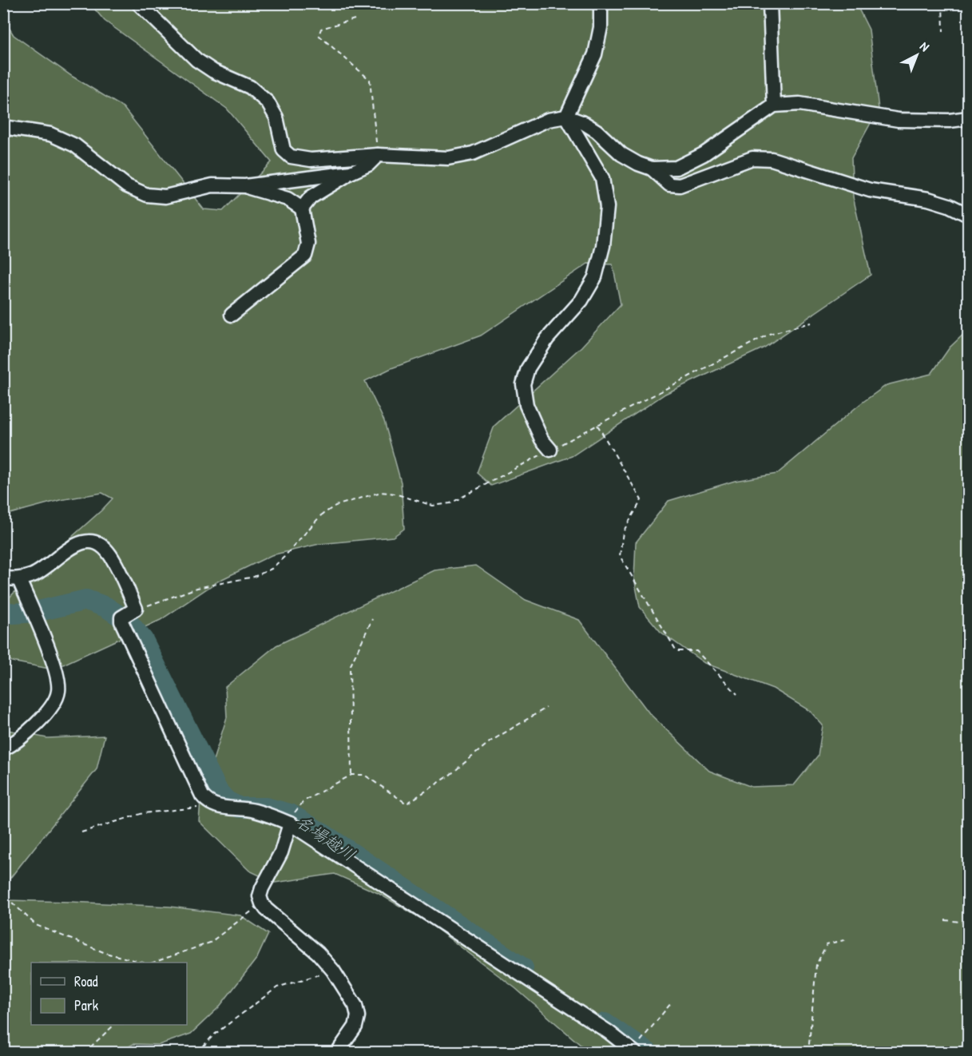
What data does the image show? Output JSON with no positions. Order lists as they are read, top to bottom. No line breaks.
{"water":["名場越川"],"legend":["Road","Park"],"north":"top right"}
